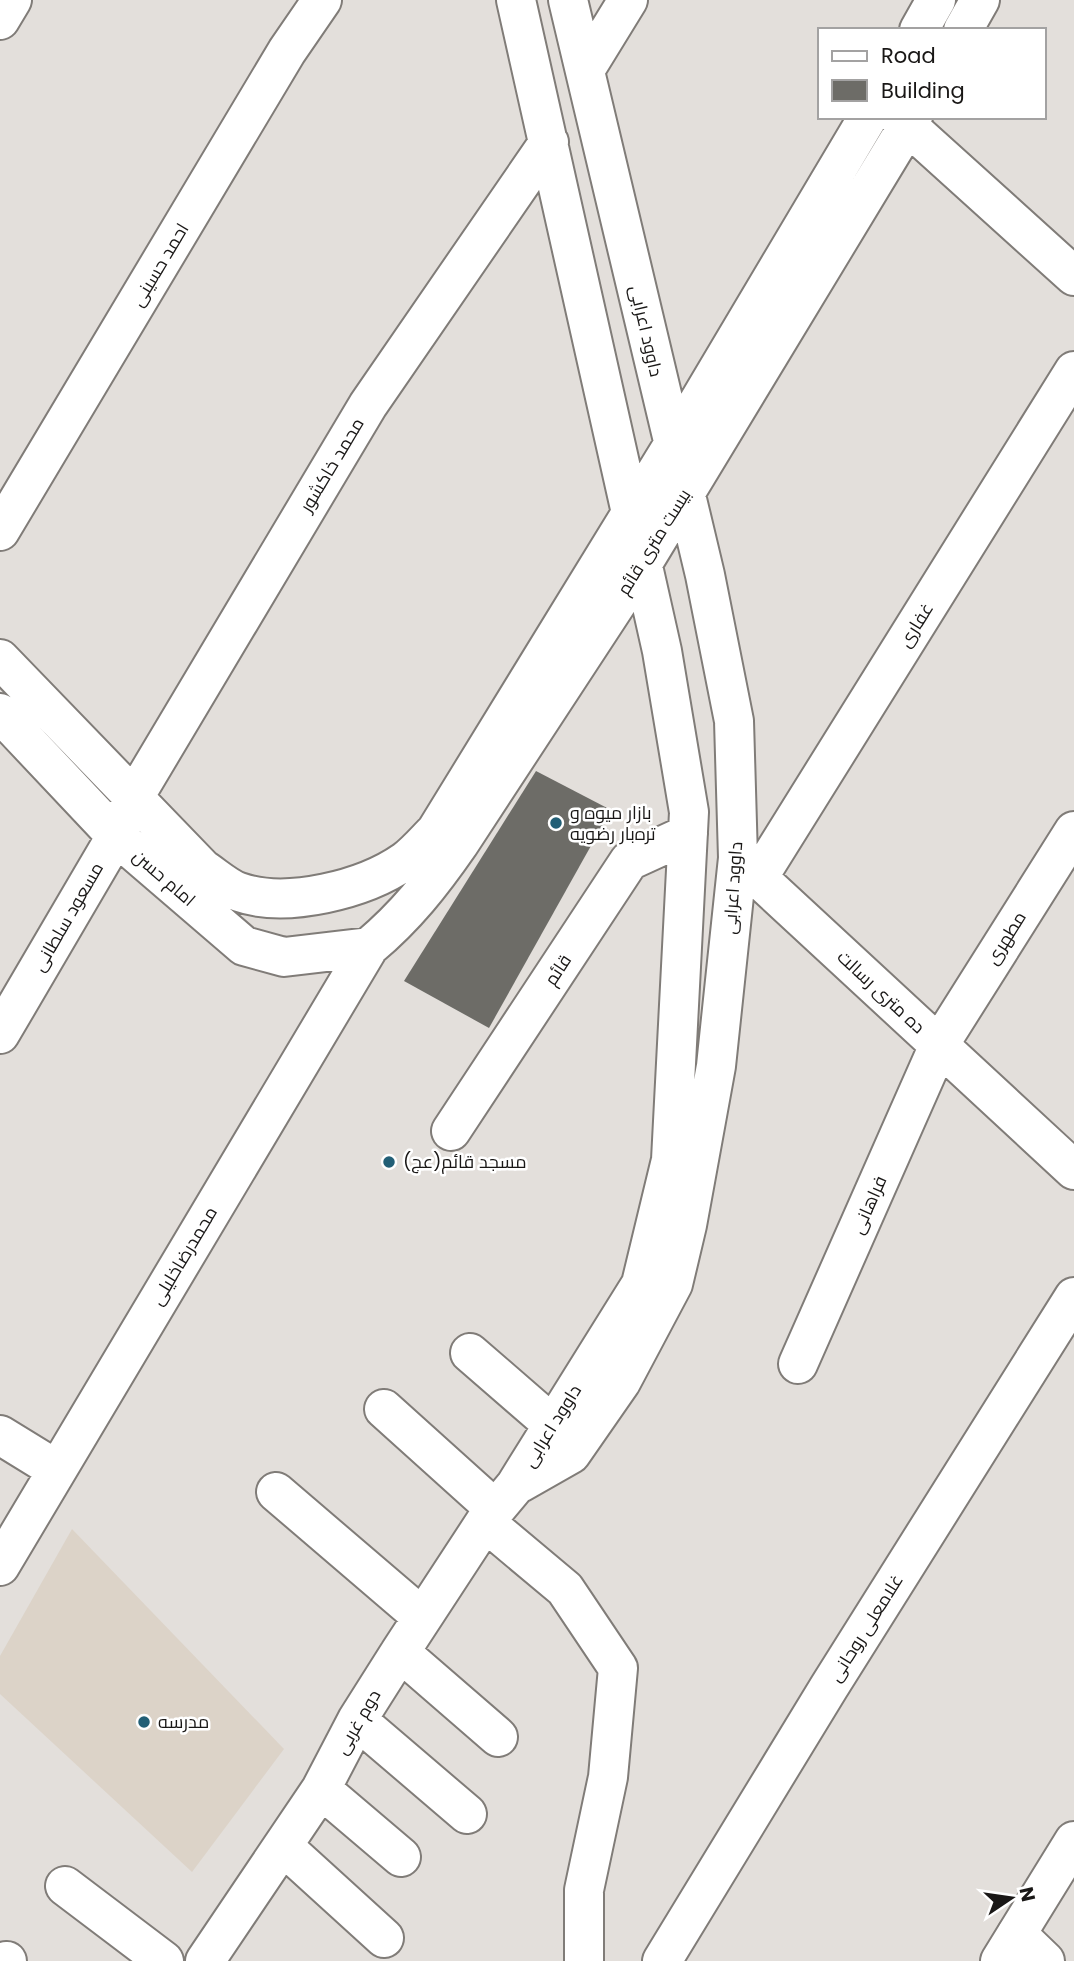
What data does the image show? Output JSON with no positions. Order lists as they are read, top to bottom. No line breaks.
{"streets":{"street":["احمد حسینی","داوود اعرابی","محمد خاکشور","بیست متری قائم","غفاری","امام حسن","مسعود سلطانی","مطهری","قائم","ده متری رسالت","فراهانی","محمدرضاخلیلی","غلامعلی روحانی","دوم غربی"]},"crossings":[["داوود اعرابی","محمد خاکشور"],["داوود اعرابی","بیست متری قائم"],["داوود اعرابی","غفاری"],["داوود اعرابی","قائم"],["داوود اعرابی","ده متری رسالت"],["داوود اعرابی","دوم غربی"],["محمد خاکشور","امام حسن"],["محمد خاکشور","مسعود سلطانی"],["بیست متری قائم","امام حسن"],["بیست متری قائم","محمدرضاخلیلی"],["غفاری","ده متری رسالت"],["امام حسن","مسعود سلطانی"],["امام حسن","محمدرضاخلیلی"],["مطهری","ده متری رسالت"],["مطهری","فراهانی"],["قائم","ده متری رسالت"],["ده متری رسالت","فراهانی"]],"places":["بازار میوه و تره‌بار رضویه","مسجد قائم(عج)","مدرسه"],"legend":["Road","Building"],"north":"right"}
